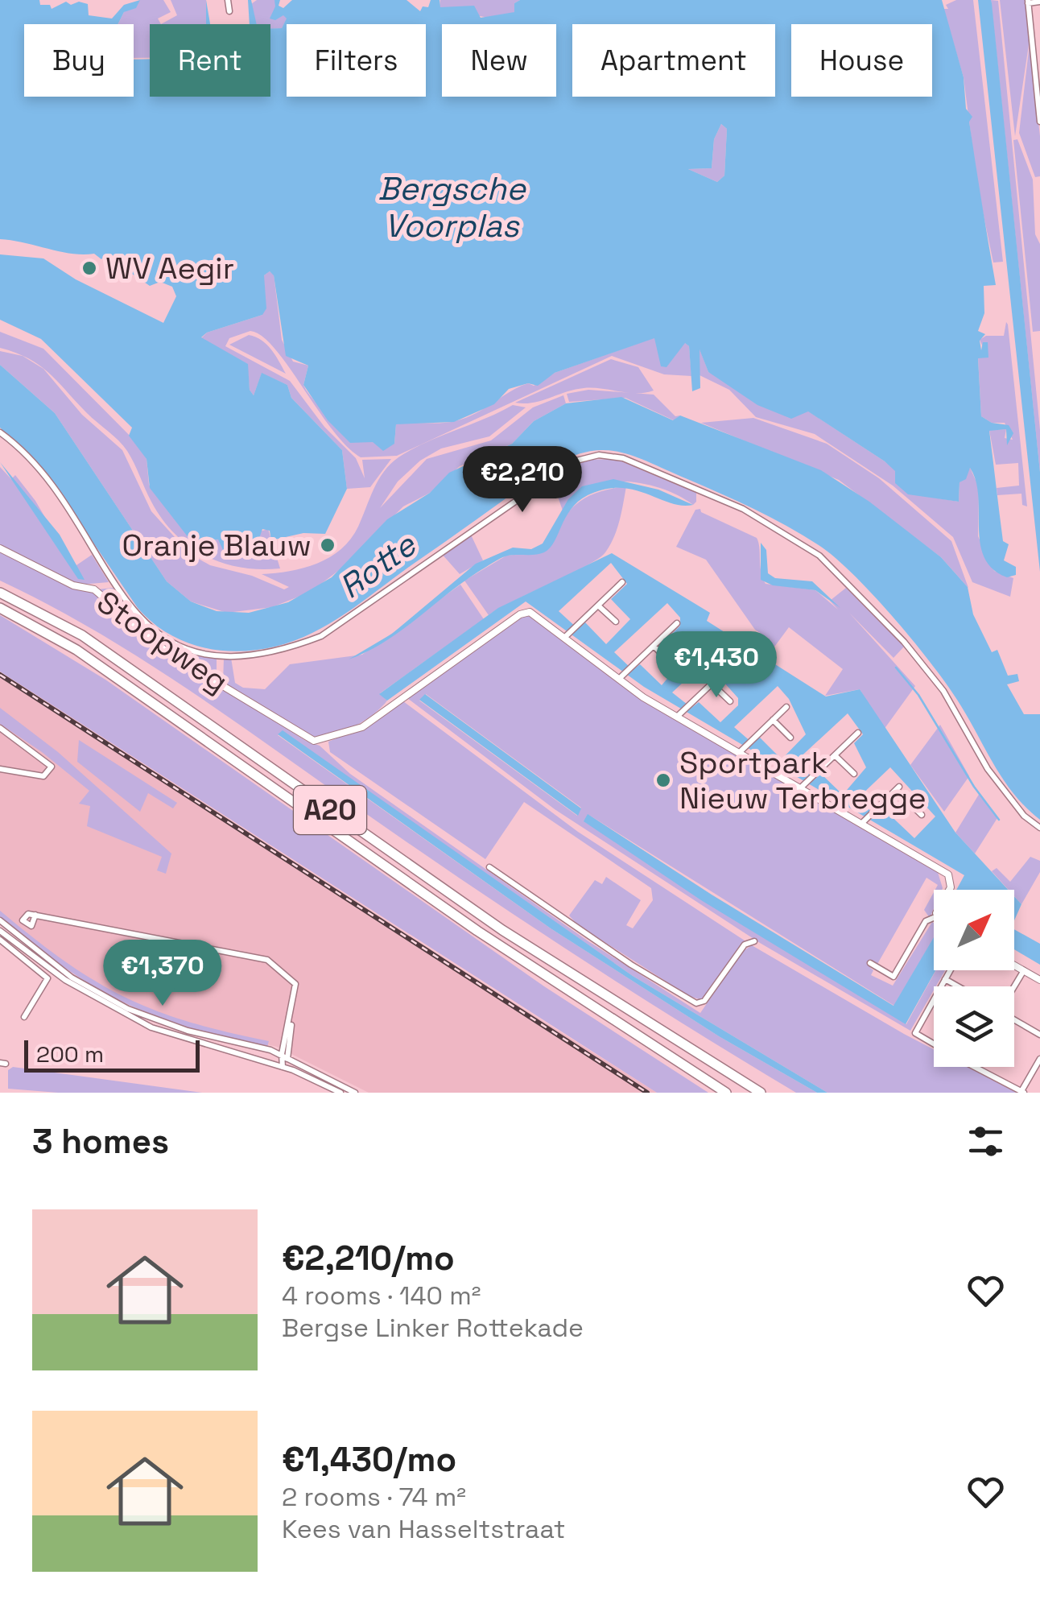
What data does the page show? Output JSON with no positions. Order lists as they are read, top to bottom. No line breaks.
{"streets":{"highway":["A20"],"street":["Stoopweg"]},"water":["Bergsche Voorplas","Rotte"],"places":["WV Aegir","Oranje Blauw","Sportpark Nieuw Terbregge"],"scale_bar":"200 m","north":"top right","page":{"chip":["Buy","Rent","Filters","New","Apartment","House"],"price":["€2,210","€1,430","€1,370"],"scale":"200 m","heading":"3 homes","list":[{"name":"€2,210/mo","note":"4 rooms · 140 m² · Bergse Linker Rottekade"},{"name":"€1,430/mo","note":"2 rooms · 74 m² · Kees van Hasseltstraat"}]}}
